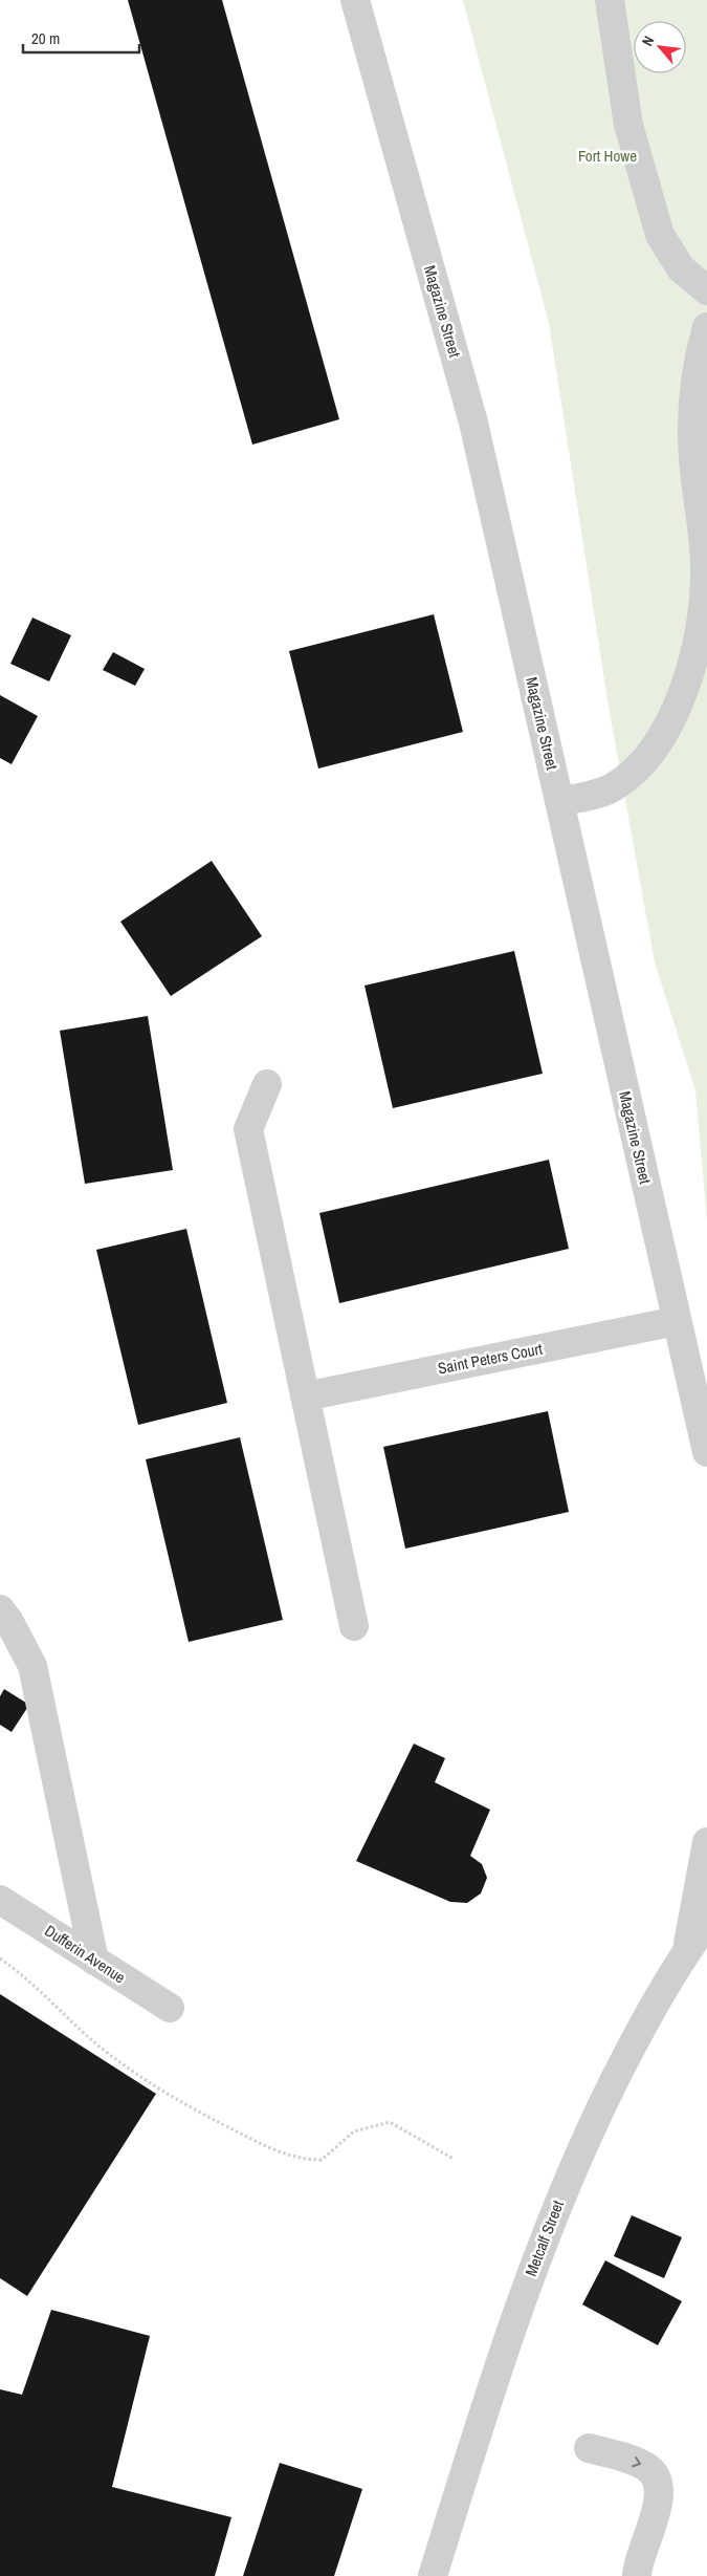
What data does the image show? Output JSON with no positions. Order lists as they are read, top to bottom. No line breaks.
{"streets":{"street":["Magazine Street","Saint Peters Court","Dufferin Avenue","Metcalf Street"]},"crossings":[["Magazine Street","Saint Peters Court"]],"parks":["Fort Howe"],"scale_bar":"20 m","north":"top left"}
